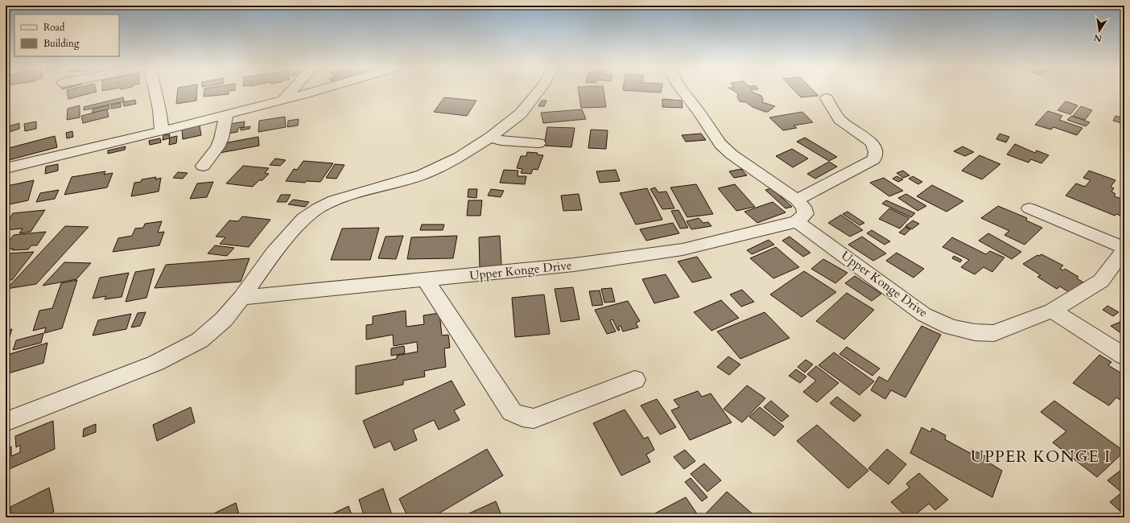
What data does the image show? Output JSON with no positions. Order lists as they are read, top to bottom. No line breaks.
{"streets":{"street":["Upper Konge Drive"]},"districts":["UPPER KONGE I"],"legend":["Road","Building"],"north":"bottom"}
